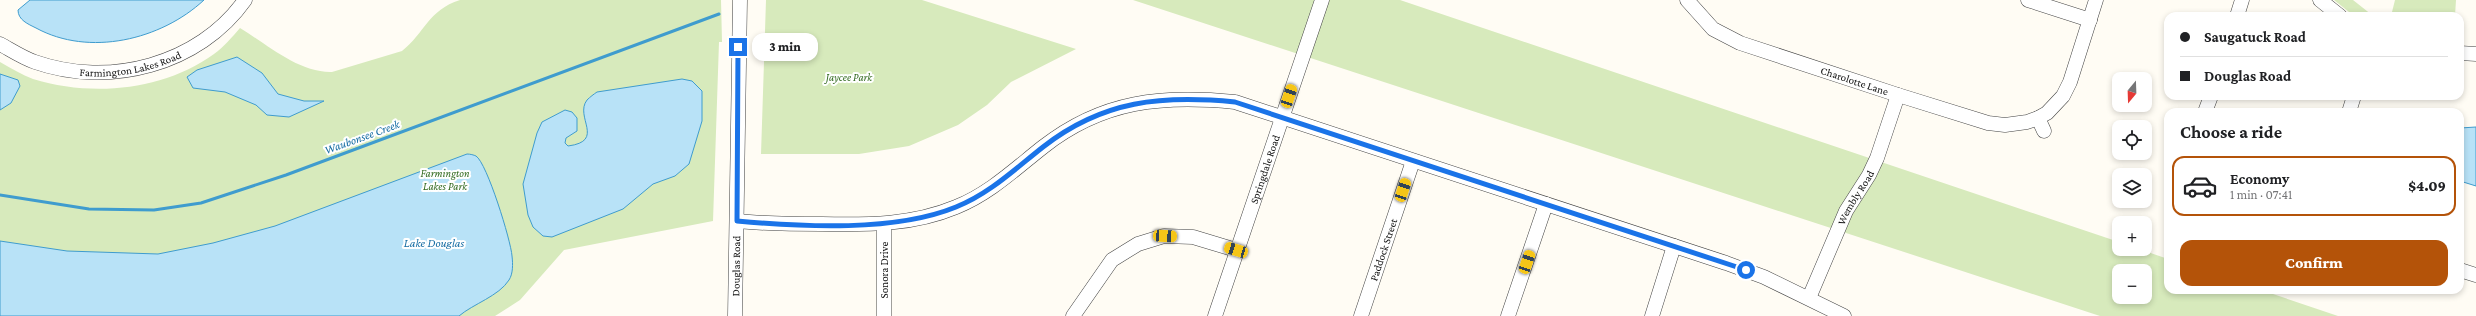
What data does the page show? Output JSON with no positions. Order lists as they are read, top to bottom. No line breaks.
{"streets":{"street":["Farmington Lakes Road","Charolotte Lane","Springdale Road","Wembly Road","Paddock Street","Douglas Road","Sonora Drive"]},"crossings":[["Charolotte Lane","Wembly Road"]],"water":["Waubonsee Creek","Lake Douglas"],"parks":["Jaycee Park","Farmington Lakes Park"],"north":"bottom","page":{"banner":["Saugatuck Road","Douglas Road"],"bubble":"3 min","map_buttons":["+","−"],"heading":"Choose a ride","list":[{"name":"Economy","note":"1 min · 07:41","value":"$4.09"}],"buttons":"Confirm"}}
